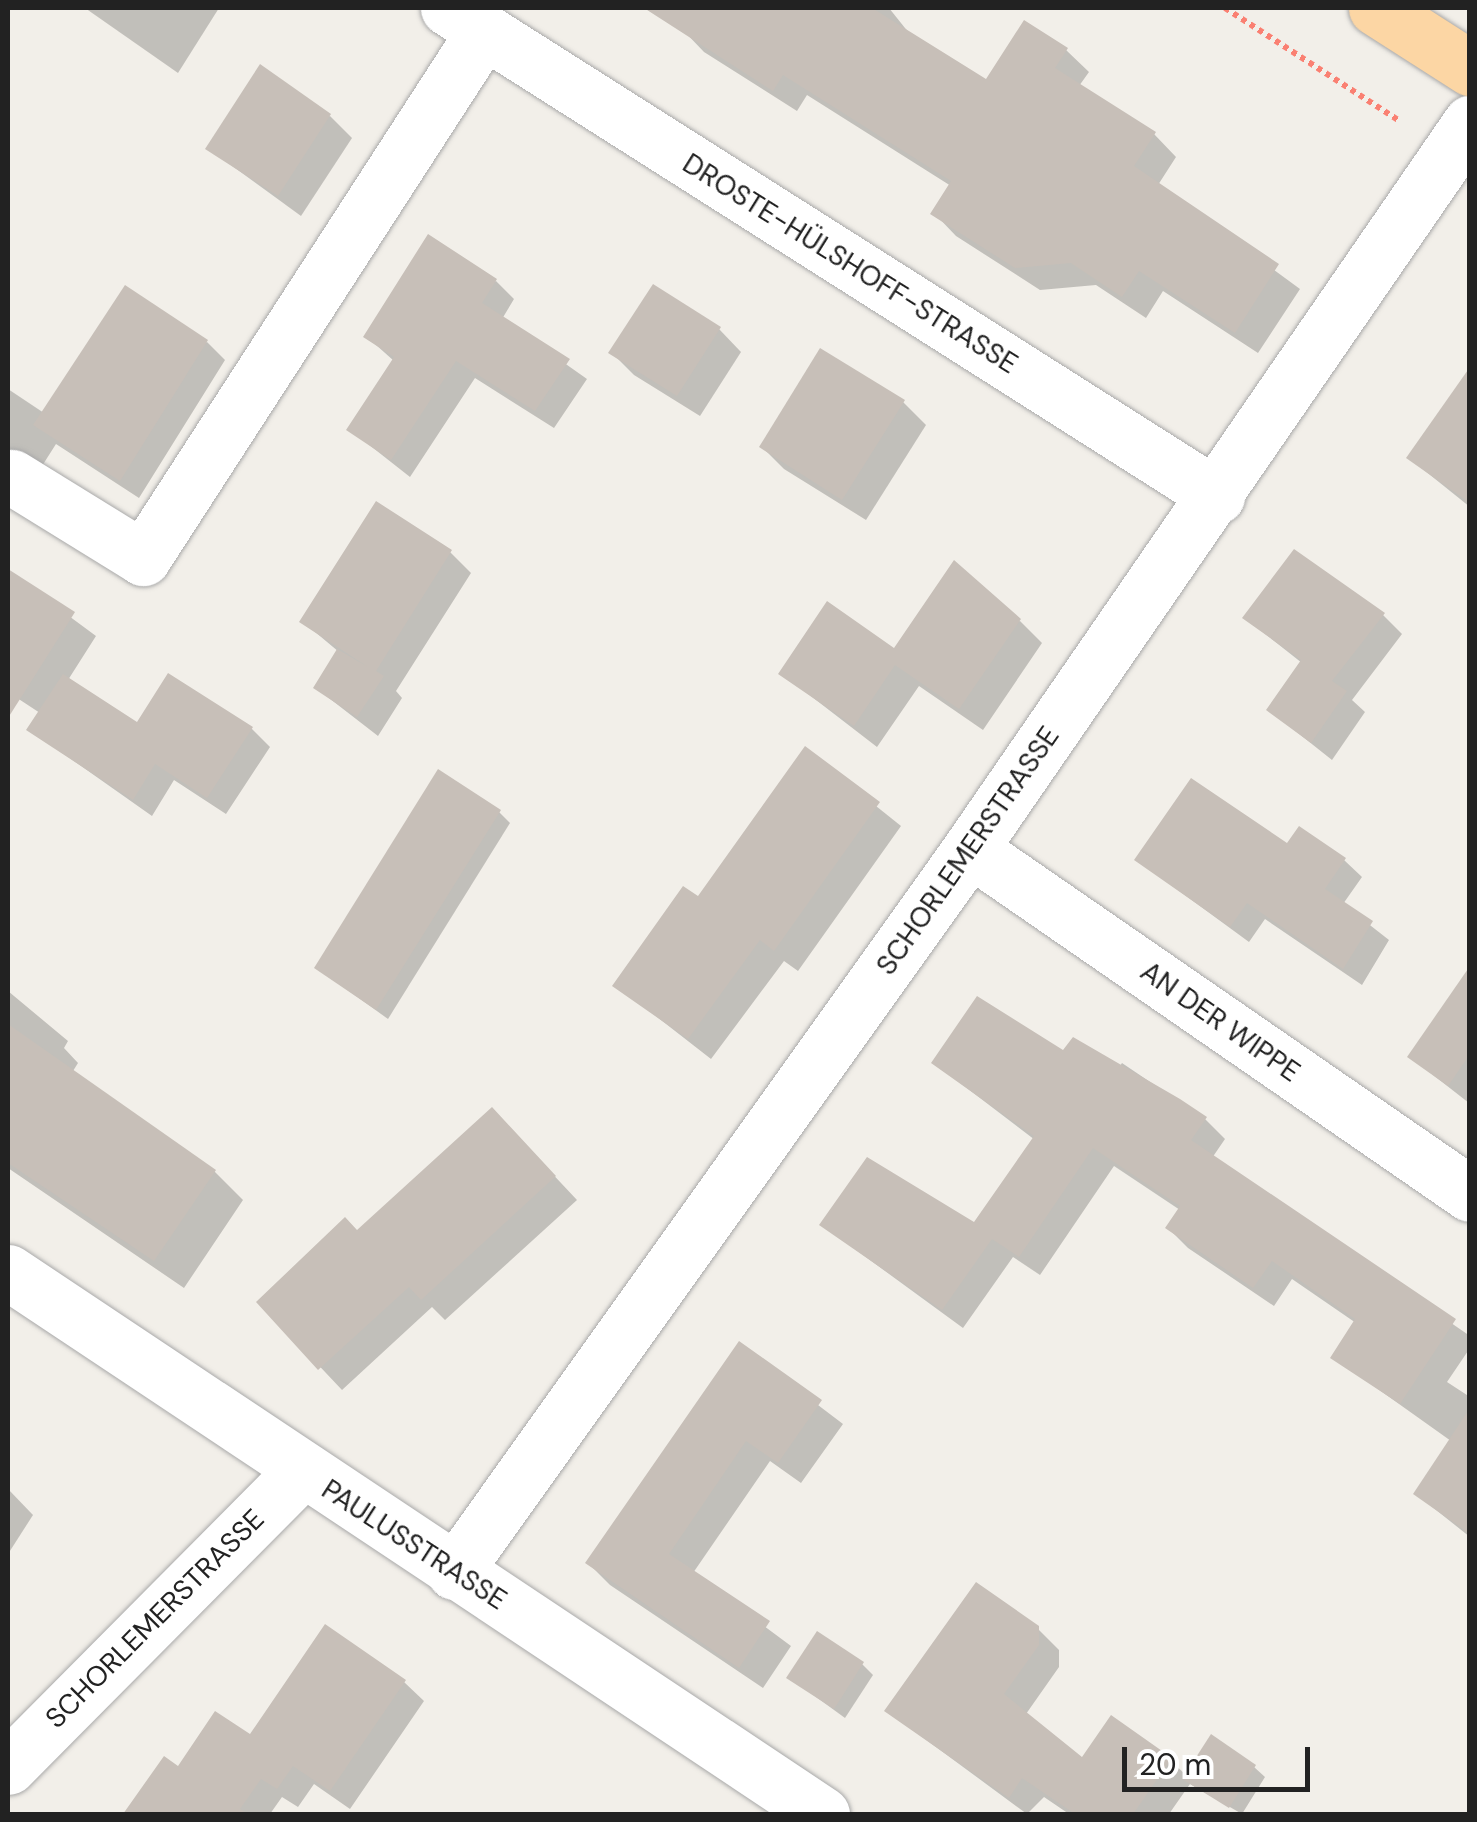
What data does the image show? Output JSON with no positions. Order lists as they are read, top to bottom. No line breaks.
{"streets":{"street":["DROSTE-HÜLSHOFF-STRASSE","SCHORLEMERSTRASSE","AN DER WIPPE","PAULUSSTRASSE"]},"crossings":[["DROSTE-HÜLSHOFF-STRASSE","SCHORLEMERSTRASSE"],["SCHORLEMERSTRASSE","AN DER WIPPE"],["SCHORLEMERSTRASSE","PAULUSSTRASSE"]],"scale_bar":"20 m"}
